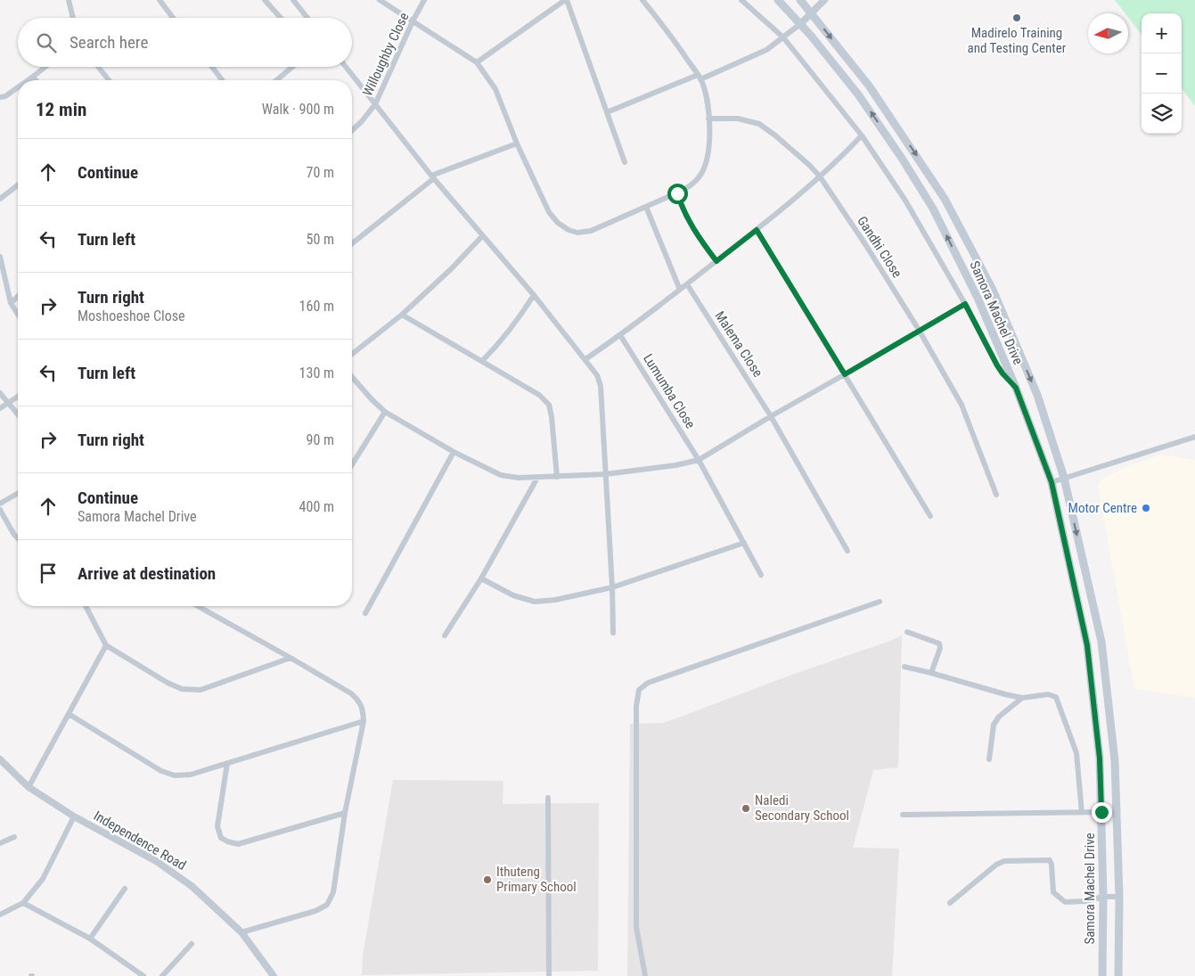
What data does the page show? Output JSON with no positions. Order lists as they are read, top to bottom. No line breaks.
{"streets":{"main road":["Samora Machel Drive"],"street":["Willoughby Close","Gandhi Close","Malema Close","Lumumba Close","Independence Road"]},"places":["Madirelo Training and Testing Center","Motor Centre","Naledi Secondary School","Ithuteng Primary School"],"north":"left","page":{"map_buttons":["+","−"],"search":"Search here","heading":["12 min","Walk · 900 m"],"list":[["Continue","70 m"],["Turn left","50 m"],["Turn right","Moshoeshoe Close","160 m"],["Turn left","130 m"],["Turn right","90 m"],["Continue","Samora Machel Drive","400 m"],"Arrive at destination"]}}
